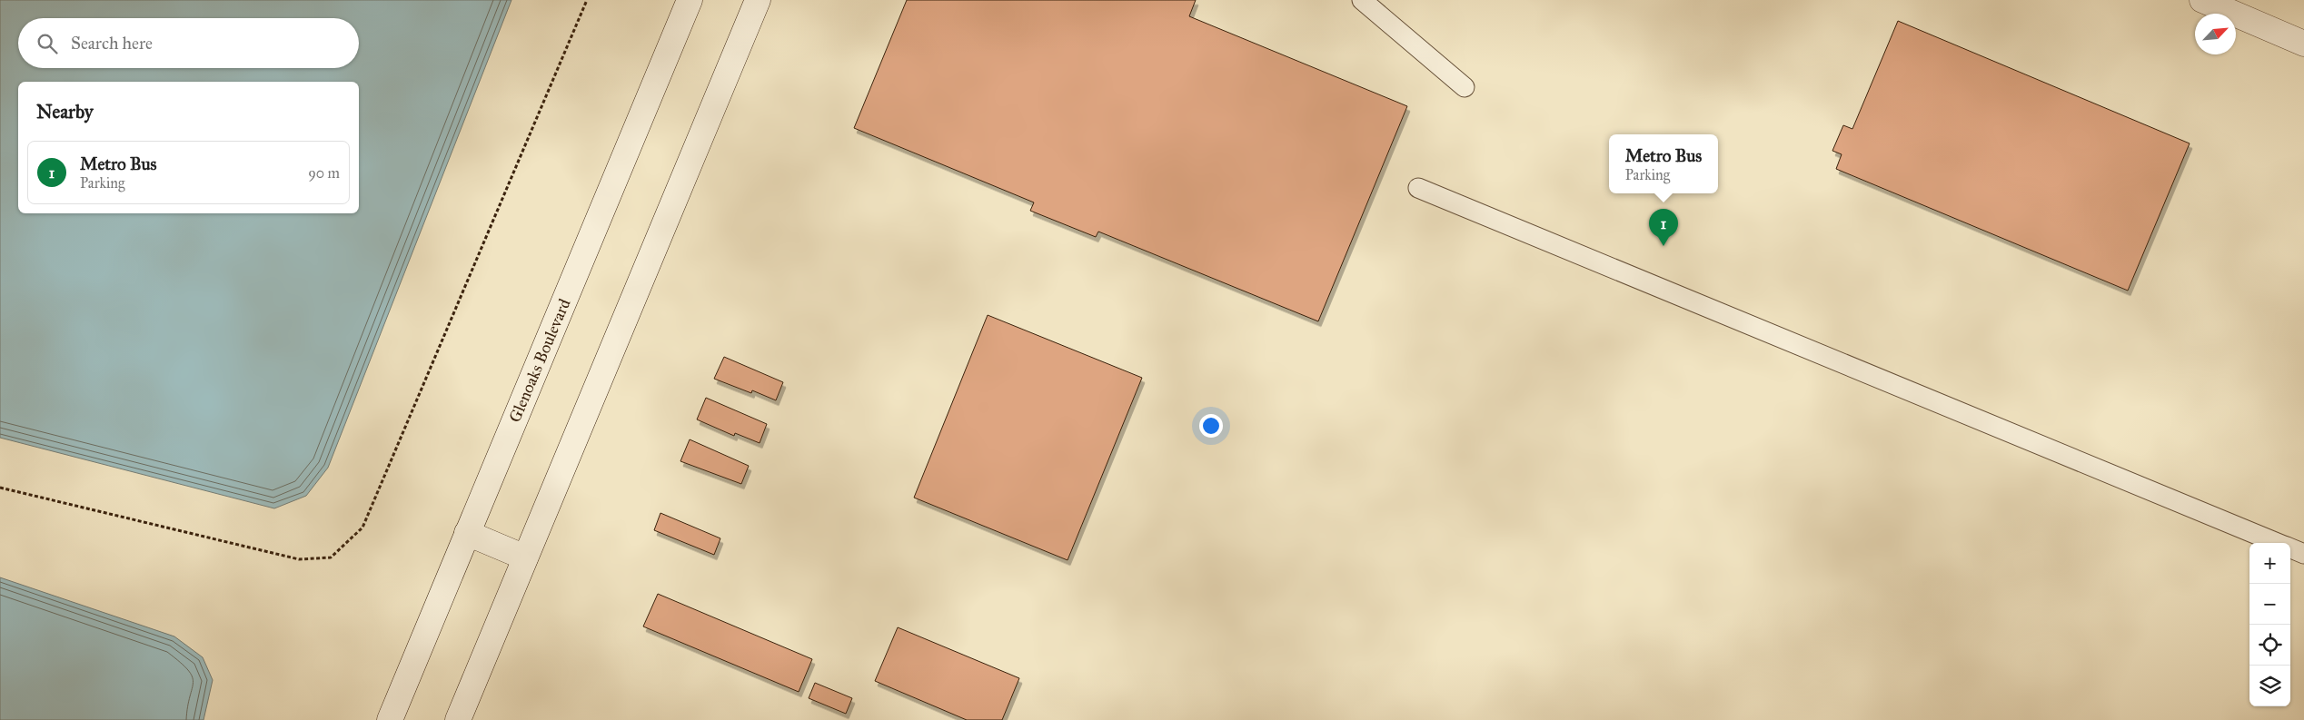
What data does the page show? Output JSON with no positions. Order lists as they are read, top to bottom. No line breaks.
{"streets":{"main road":["Glenoaks Boulevard"]},"north":"top right","page":{"search":"Search here","heading":"Nearby","popup":["Metro Bus","Parking"],"list":[{"mark":"1","name":"Metro Bus","note":"Parking","value":"90 m"}],"pins":"1","map_buttons":["+","−"]}}
